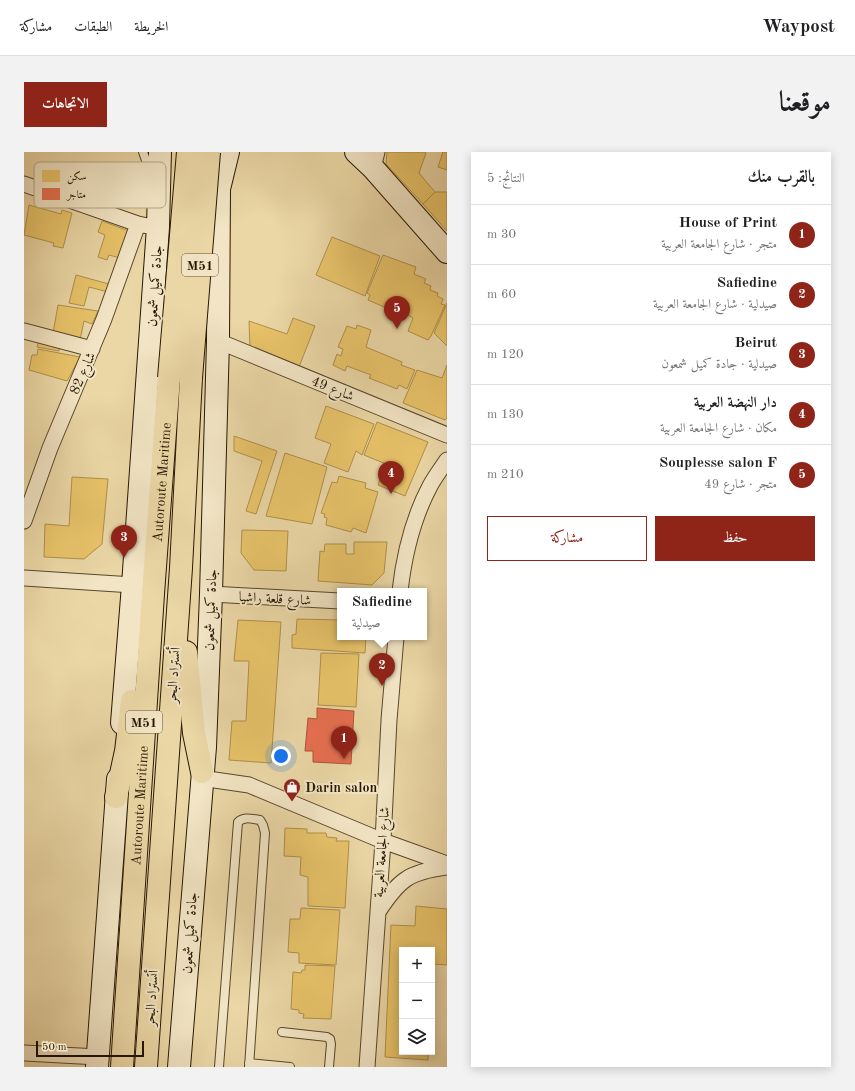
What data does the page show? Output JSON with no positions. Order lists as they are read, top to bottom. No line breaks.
{"streets":{"highway":["M51","Autoroute Maritime","أتستراد البحر"],"main road":["جادة كميل شمعون"],"street":["شارع 82","شارع 49","شارع قلعة راشيا","شارع الجامعة العربية"]},"crossings":[["جادة كميل شمعون","شارع 82"],["جادة كميل شمعون","شارع 49"],["جادة كميل شمعون","شارع قلعة راشيا"]],"places":{"shop":["Darin salon"]},"legend":["سكن","متاجر"],"scale_bar":"50 m","page":{"header":"Waypost","nav":["الخريطة","الطبقات","مشاركة"],"title":"موقعنا","buttons":["الاتجاهات",["حفظ","مشاركة"]],"heading":["بالقرب منك","النتائج: 5"],"list":[{"mark":"1","name":"House of Print","note":"متجر · شارع الجامعة العربية","value":"30 m"},{"mark":"2","name":"Safiedine","note":"صيدلية · شارع الجامعة العربية","value":"60 m"},{"mark":"3","name":"Beirut","note":"صيدلية · جادة كميل شمعون","value":"120 m"},{"mark":"4","name":"دار النهضة العربية","note":"مكان · شارع الجامعة العربية","value":"130 m"},{"mark":"5","name":"Souplesse salon F","note":"متجر · شارع 49","value":"210 m"}],"pins":["5","4","3","2","1"],"popup":["Safiedine","صيدلية"],"map_buttons":["+","−"],"scale":"50 m"}}
